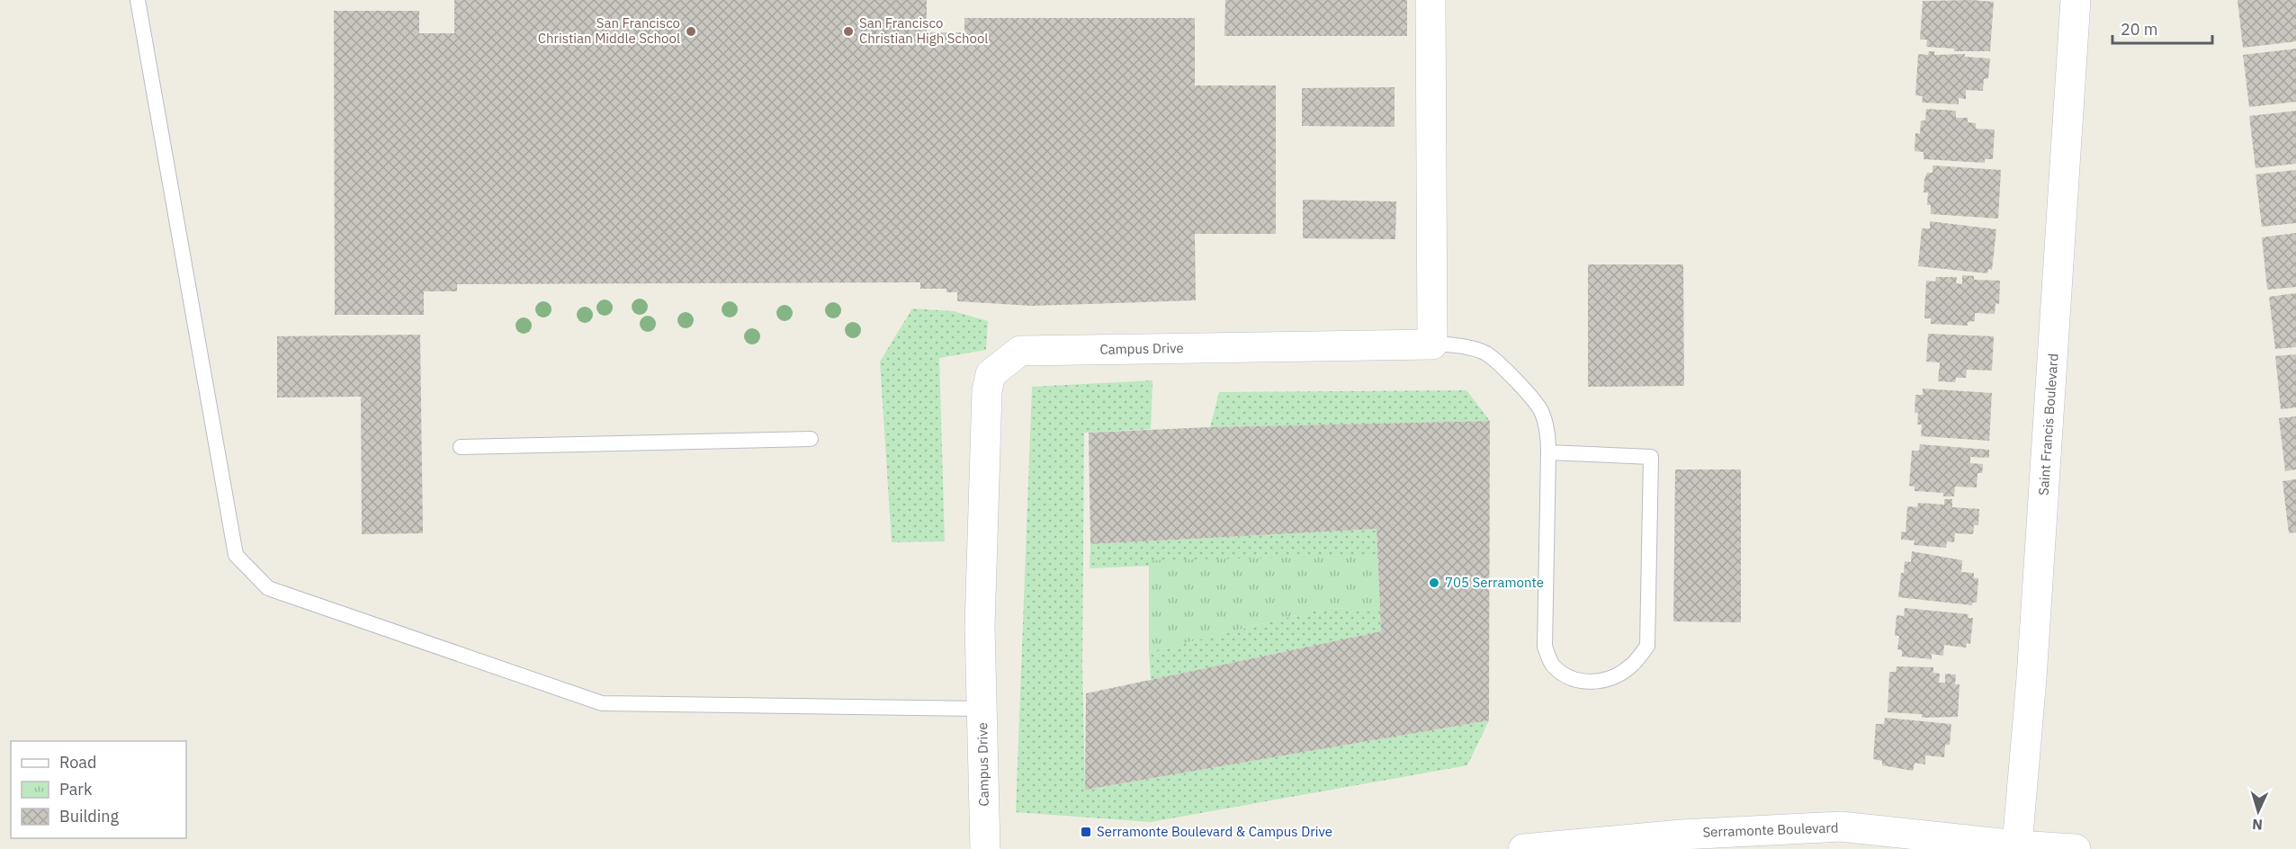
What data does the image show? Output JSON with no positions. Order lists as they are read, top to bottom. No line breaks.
{"streets":{"street":["Campus Drive","Saint Francis Boulevard","Serramonte Boulevard"]},"crossings":[["Saint Francis Boulevard","Serramonte Boulevard"]],"places":{"other":["San Francisco Christian Middle School","San Francisco Christian High School","705 Serramonte"],"transit":["Serramonte Boulevard & Campus Drive"]},"legend":["Road","Park","Building"],"scale_bar":"20 m","north":"bottom"}
